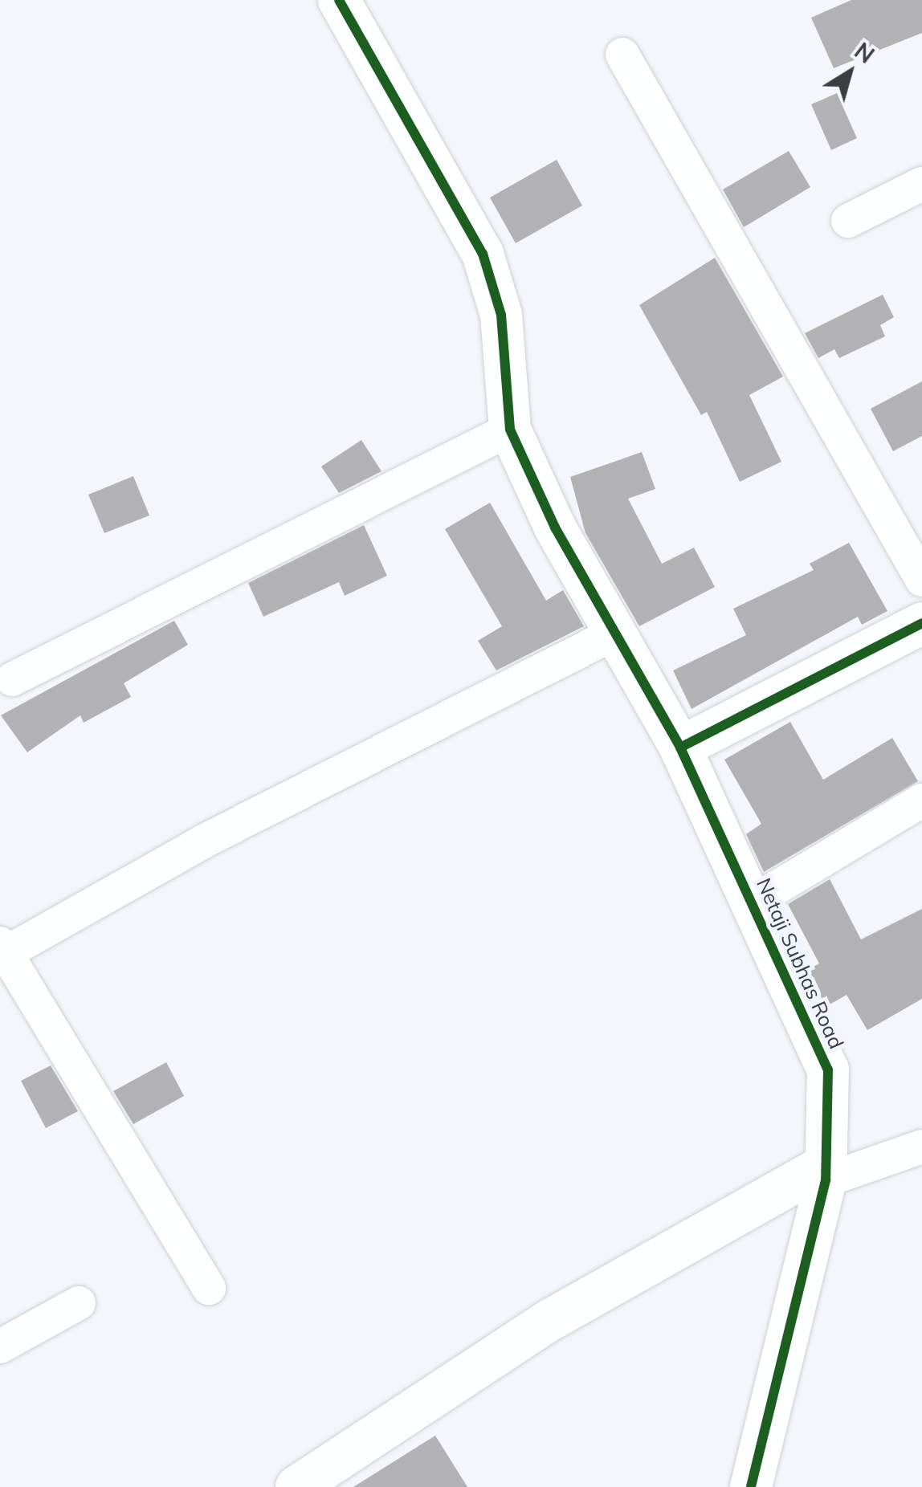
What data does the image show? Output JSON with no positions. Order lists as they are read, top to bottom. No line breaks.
{"streets":{"street":["Netaji Subhas Road"]},"north":"top right"}
